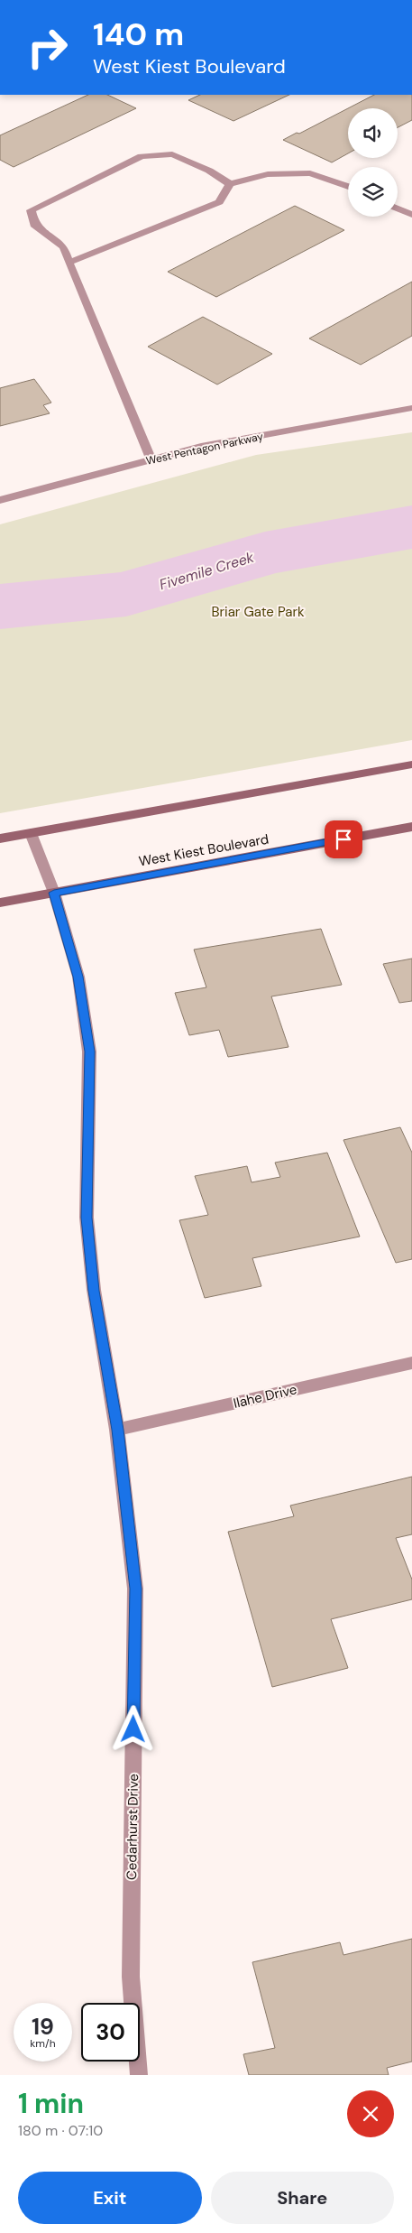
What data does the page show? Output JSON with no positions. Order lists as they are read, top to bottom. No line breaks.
{"streets":{"main road":["West Kiest Boulevard"],"street":["West Pentagon Parkway","Ilahe Drive","Cedarhurst Drive"]},"crossings":[["West Kiest Boulevard","Cedarhurst Drive"],["Ilahe Drive","Cedarhurst Drive"]],"water":["Fivemile Creek"],"parks":["Briar Gate Park"],"page":{"turn":["140 m","West Kiest Boulevard"],"speed":"19 km/h","limit":"30","heading":["1 min","180 m · 07:10"],"buttons":["Exit","Share"]}}
